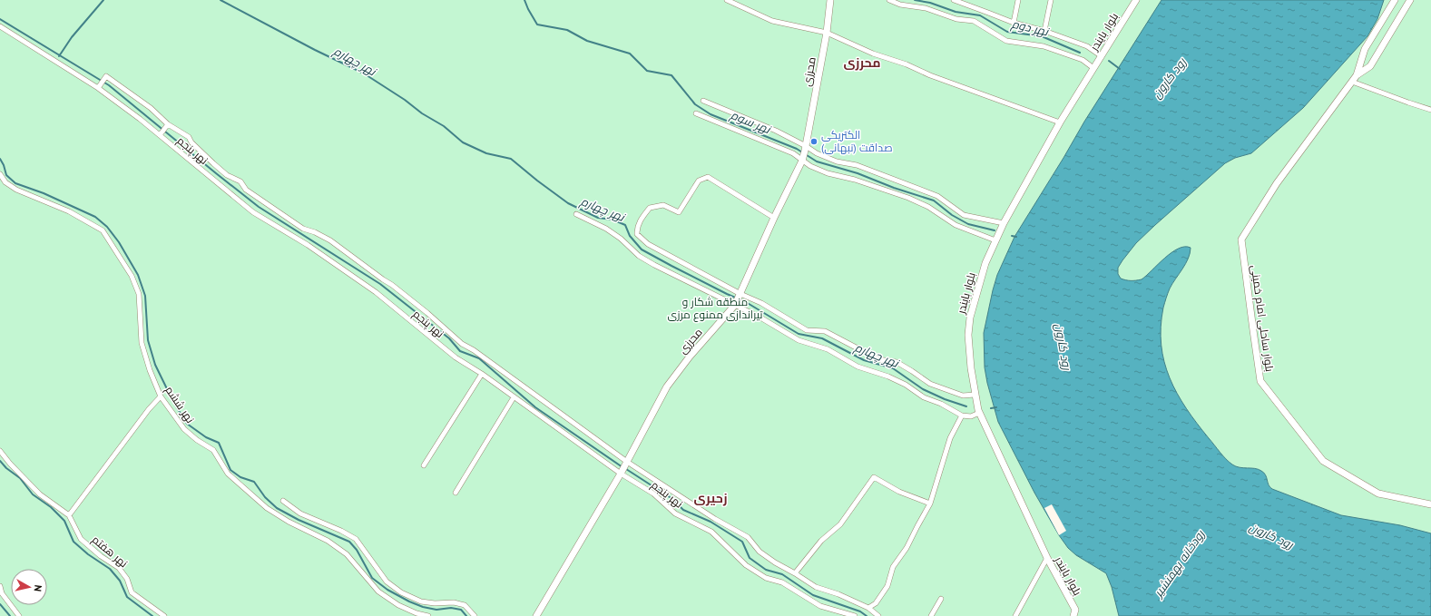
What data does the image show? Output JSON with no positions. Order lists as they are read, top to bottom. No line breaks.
{"streets":{"street":["بلوار بایندر","محرزی","نهر پنجم","بلوار ساحلی امام خمینی","نهر ششم","نهر هفتم"]},"crossings":[["محرزی","نهر پنجم"]],"districts":["محرزی","زحیری"],"water":["نهر دوم","نهر چهارم","رود کارون","نهر سوم","رودخانه بهمنشیر"],"parks":["منطقه شکار و تیراندازی ممنوع مرزی"],"places":["الکتریکی صداقت (نبهانی)"],"north":"right"}
